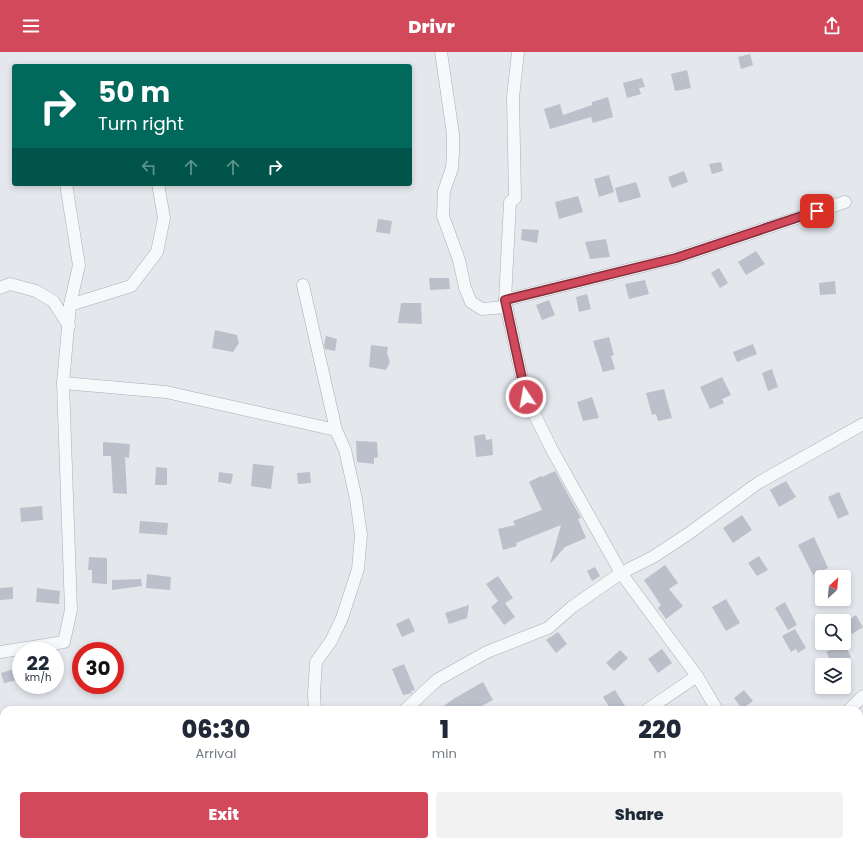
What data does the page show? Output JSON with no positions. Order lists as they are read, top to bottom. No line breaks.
{"north":"top right","page":{"header":"Drivr","turn":["50 m","Turn right"],"speed":"22 km/h","limit":"30","eta":["06:30","Arrival","1","min","220","m"],"buttons":["Exit","Share"]}}
